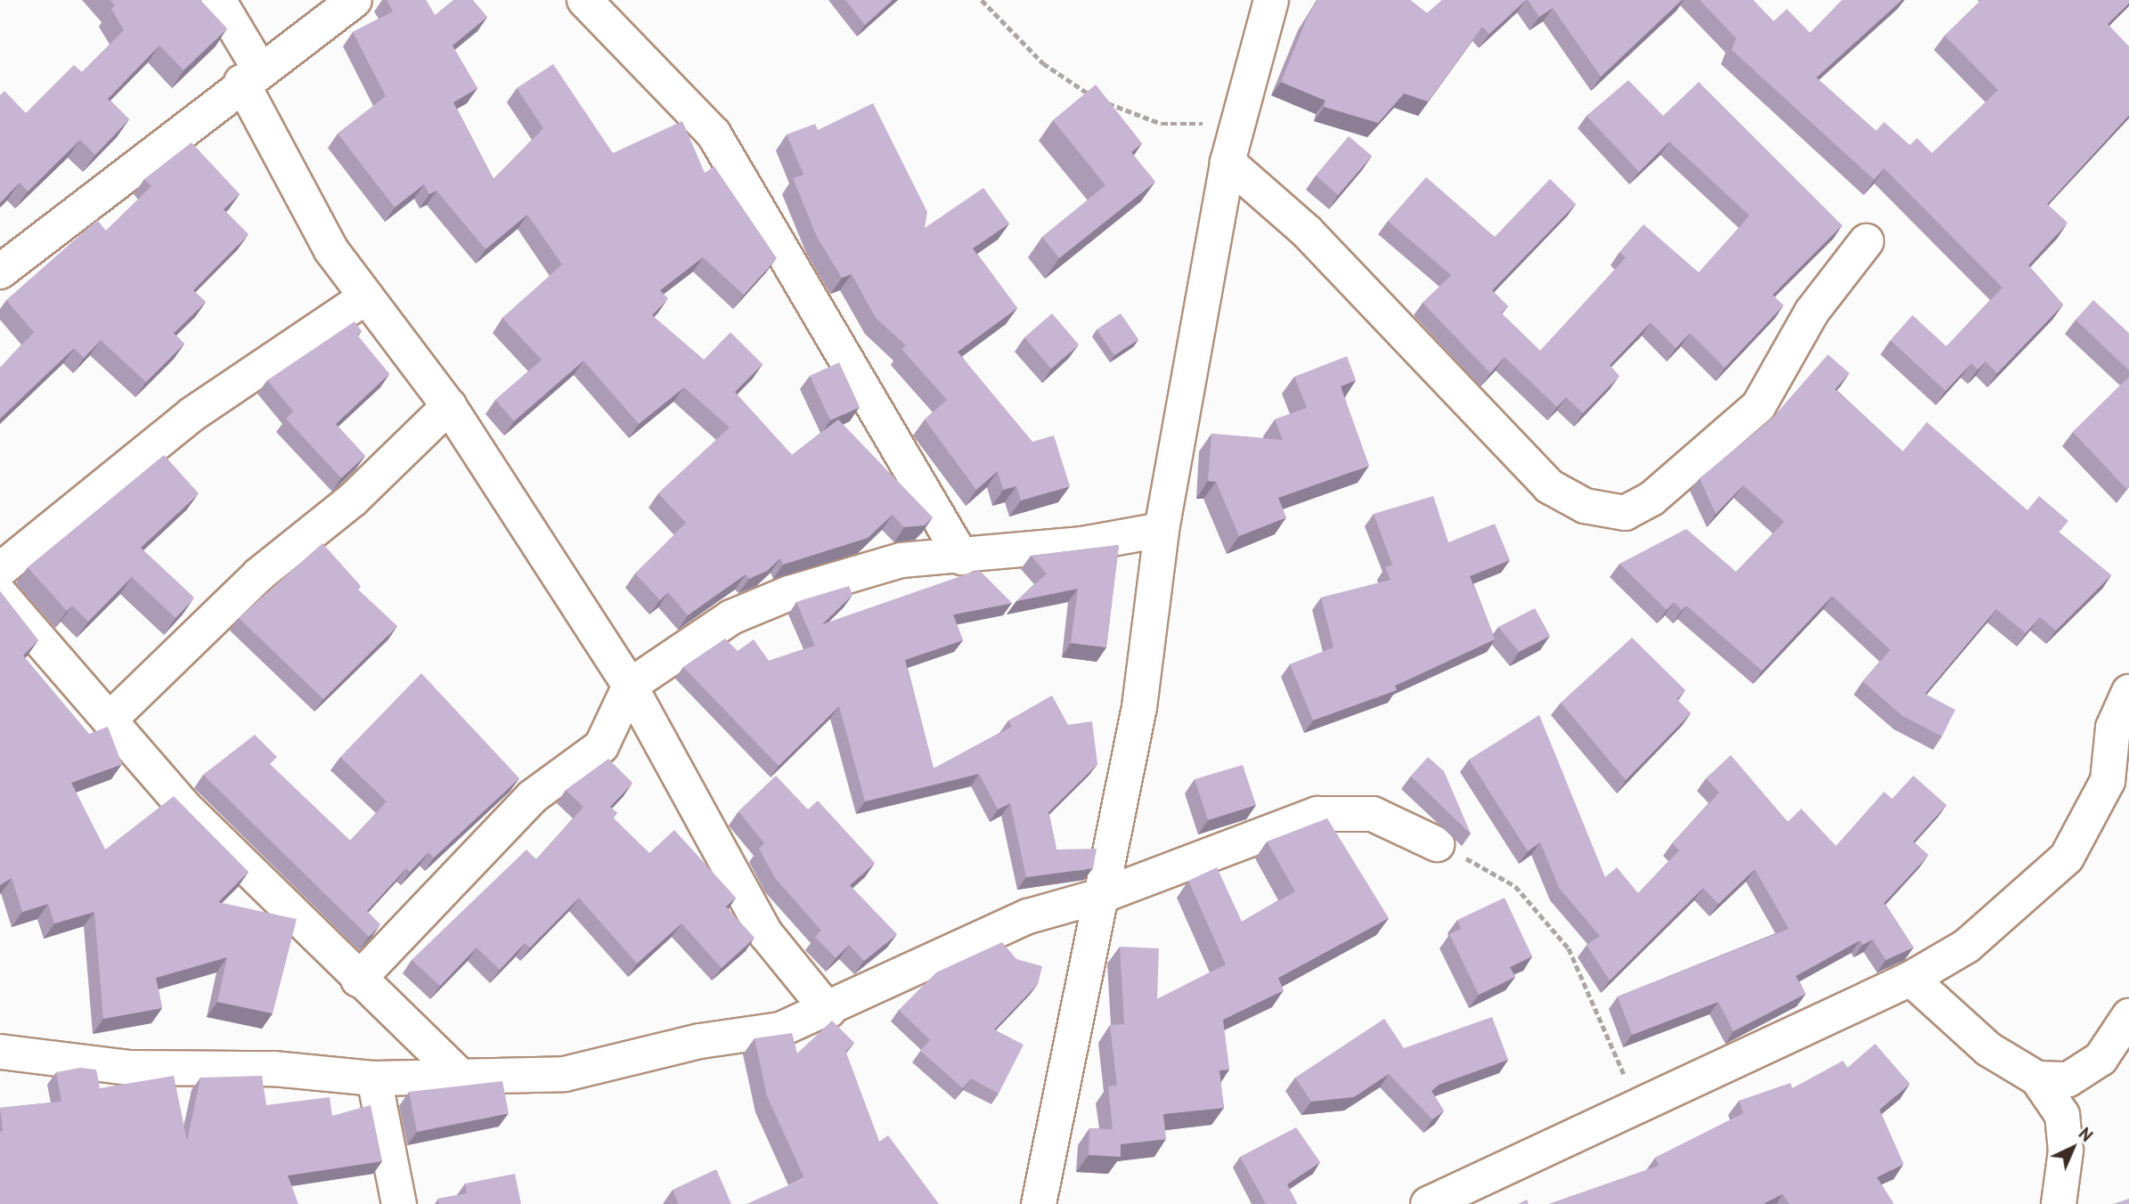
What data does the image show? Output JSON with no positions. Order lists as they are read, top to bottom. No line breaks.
{"north":"top right"}
